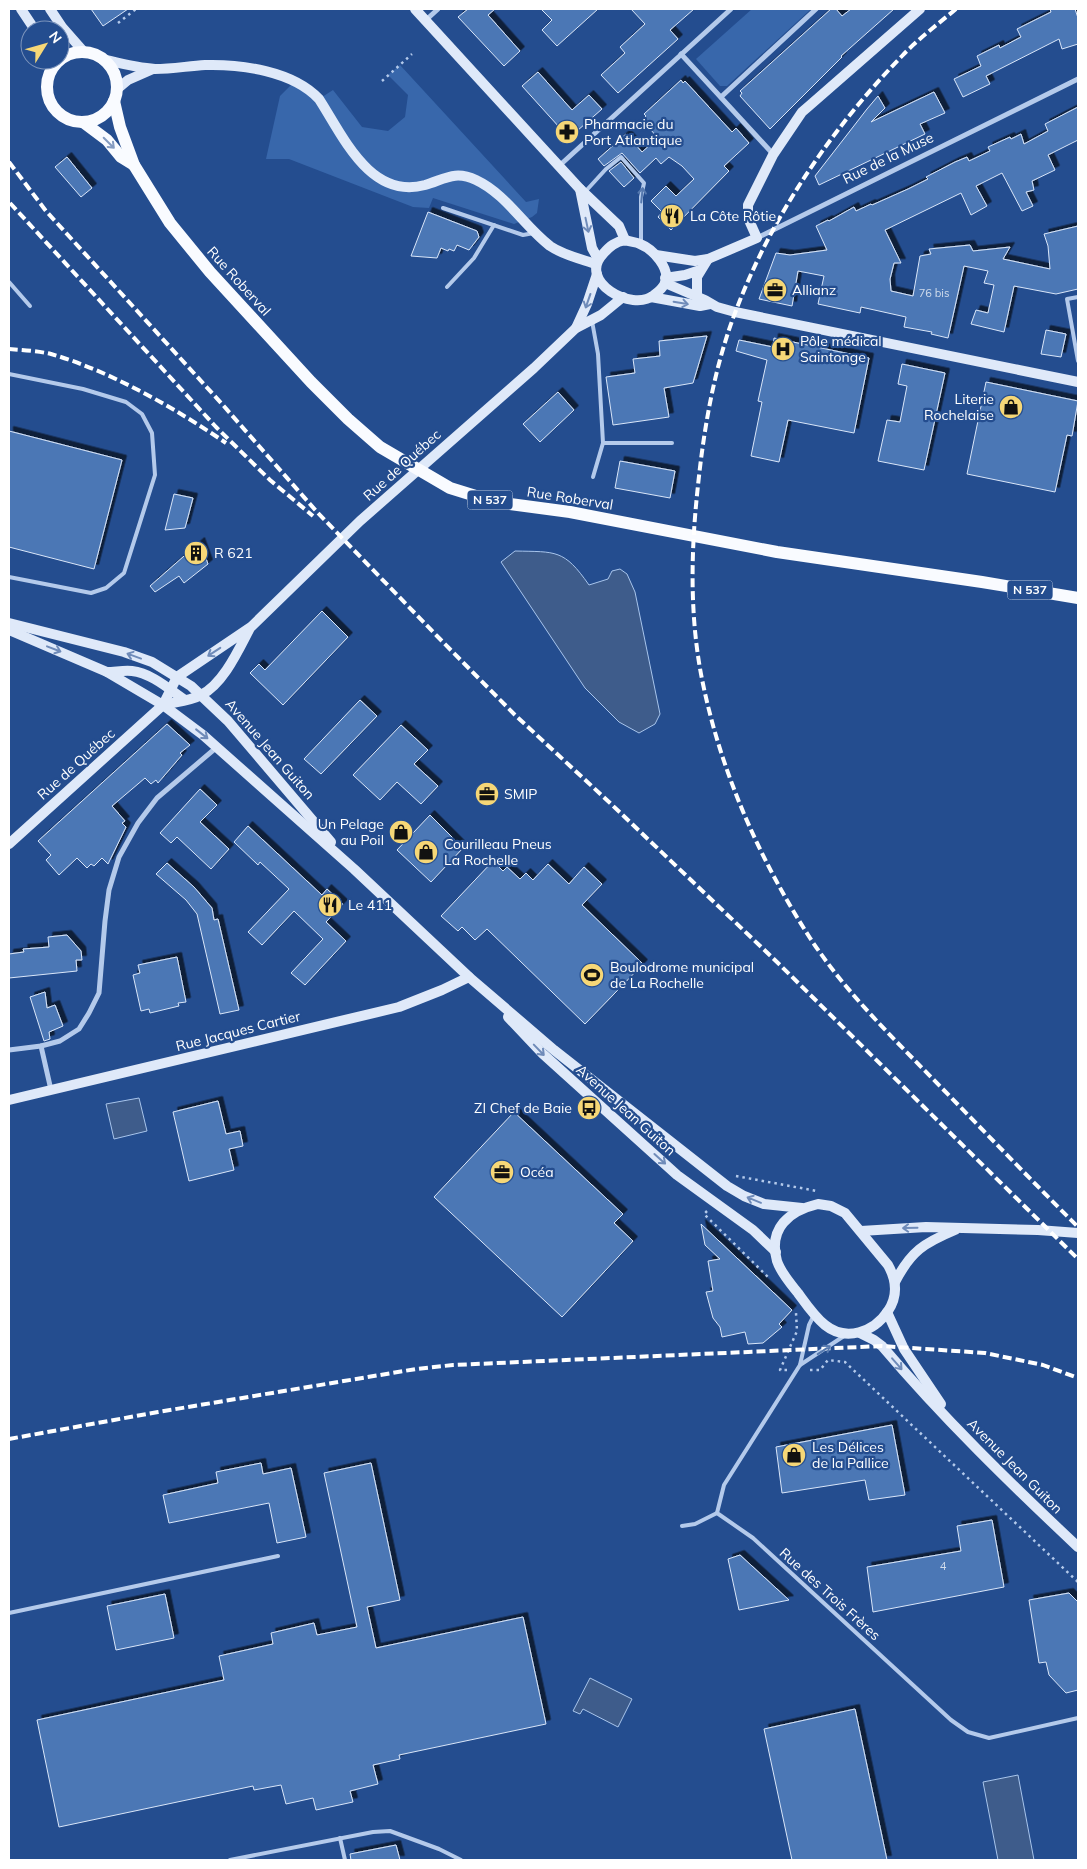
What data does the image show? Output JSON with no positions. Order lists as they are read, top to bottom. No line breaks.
{"streets":{"main road":["Rue Roberval","N 537"],"street":["Rue de la Muse","Rue de Québec","Avenue Jean Guiton","Rue Jacques Cartier"],"lane":["Rue des Trois Frères"]},"crossings":[["Rue de la Muse","Rue de Québec"],["Rue de Québec","Avenue Jean Guiton"],["Avenue Jean Guiton","Rue Jacques Cartier"]],"places":{"pharmacy":["Pharmacie du Port Atlantique"],"restaurant":["La Côte Rôtie","Le 411"],"office":["Allianz","SMIP","Océa"],"hospital":["Pôle médical Saintonge"],"shop":["Literie Rochelaise","Un Pelage au Poil","Courilleau Pneus La Rochelle","Les Délices de la Pallice"],"building":["R 621"],"sports":["Boulodrome municipal de La Rochelle"],"bus stop":["ZI Chef de Baie"]},"house_numbers":["76 bis","4"],"north":"top right"}
